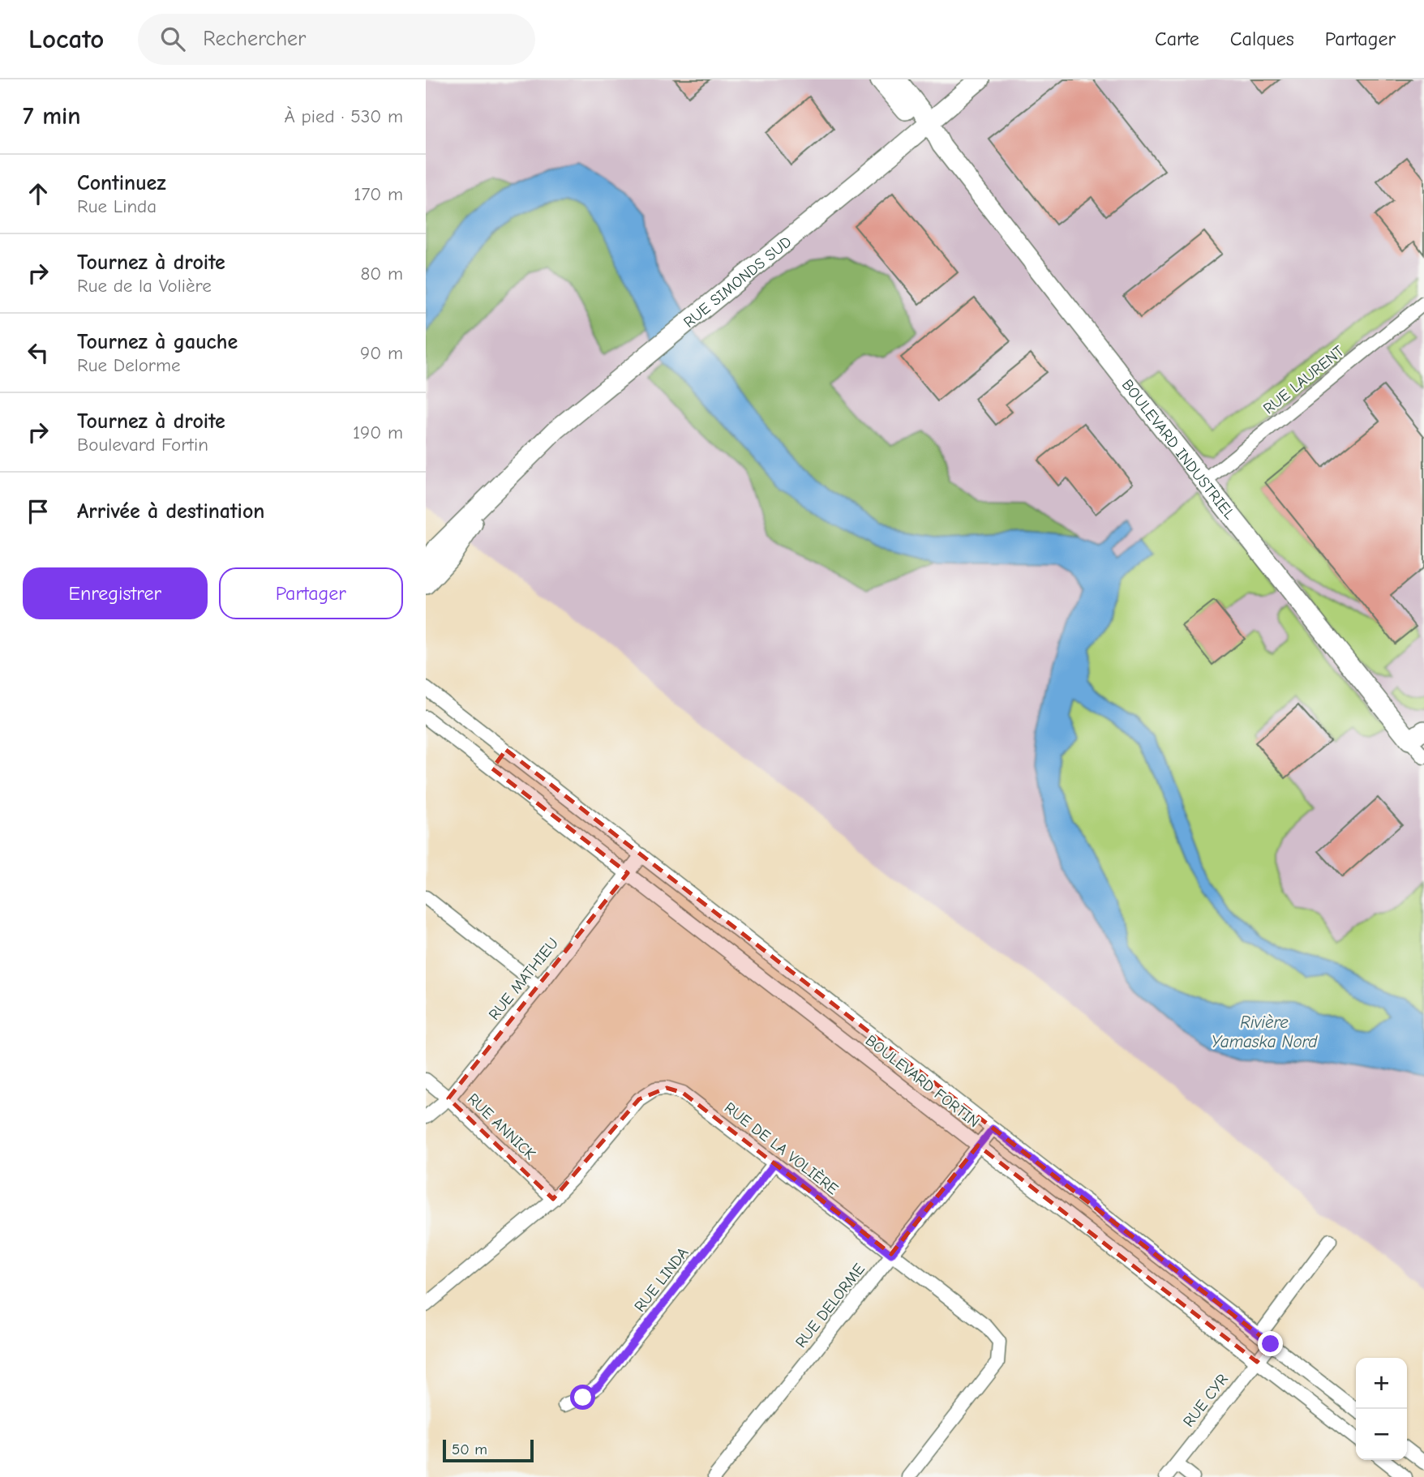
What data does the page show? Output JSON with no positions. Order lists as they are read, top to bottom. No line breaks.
{"streets":{"street":["RUE SIMONDS SUD","RUE LAURENT","BOULEVARD INDUSTRIEL","RUE MATHIEU","BOULEVARD FORTIN","RUE ANNICK","RUE DE LA VOLIÈRE","RUE LINDA","RUE DELORME","RUE CYR"]},"crossings":[["RUE SIMONDS SUD","BOULEVARD INDUSTRIEL"],["RUE LAURENT","BOULEVARD INDUSTRIEL"],["RUE MATHIEU","BOULEVARD FORTIN"],["RUE MATHIEU","RUE ANNICK"],["BOULEVARD FORTIN","RUE DELORME"],["BOULEVARD FORTIN","RUE CYR"],["RUE ANNICK","RUE DE LA VOLIÈRE"],["RUE DE LA VOLIÈRE","RUE LINDA"],["RUE DE LA VOLIÈRE","RUE DELORME"]],"water":["Rivière Yamaska Nord"],"scale_bar":"50 m","page":{"header":"Locato","search":"Rechercher","nav":["Carte","Calques","Partager"],"heading":["7 min","À pied · 530 m"],"list":[["Continuez","Rue Linda","170 m"],["Tournez à droite","Rue de la Volière","80 m"],["Tournez à gauche","Rue Delorme","90 m"],["Tournez à droite","Boulevard Fortin","190 m"],"Arrivée à destination"],"buttons":["Enregistrer","Partager"],"map_buttons":["+","−"],"scale":"50 m"}}
